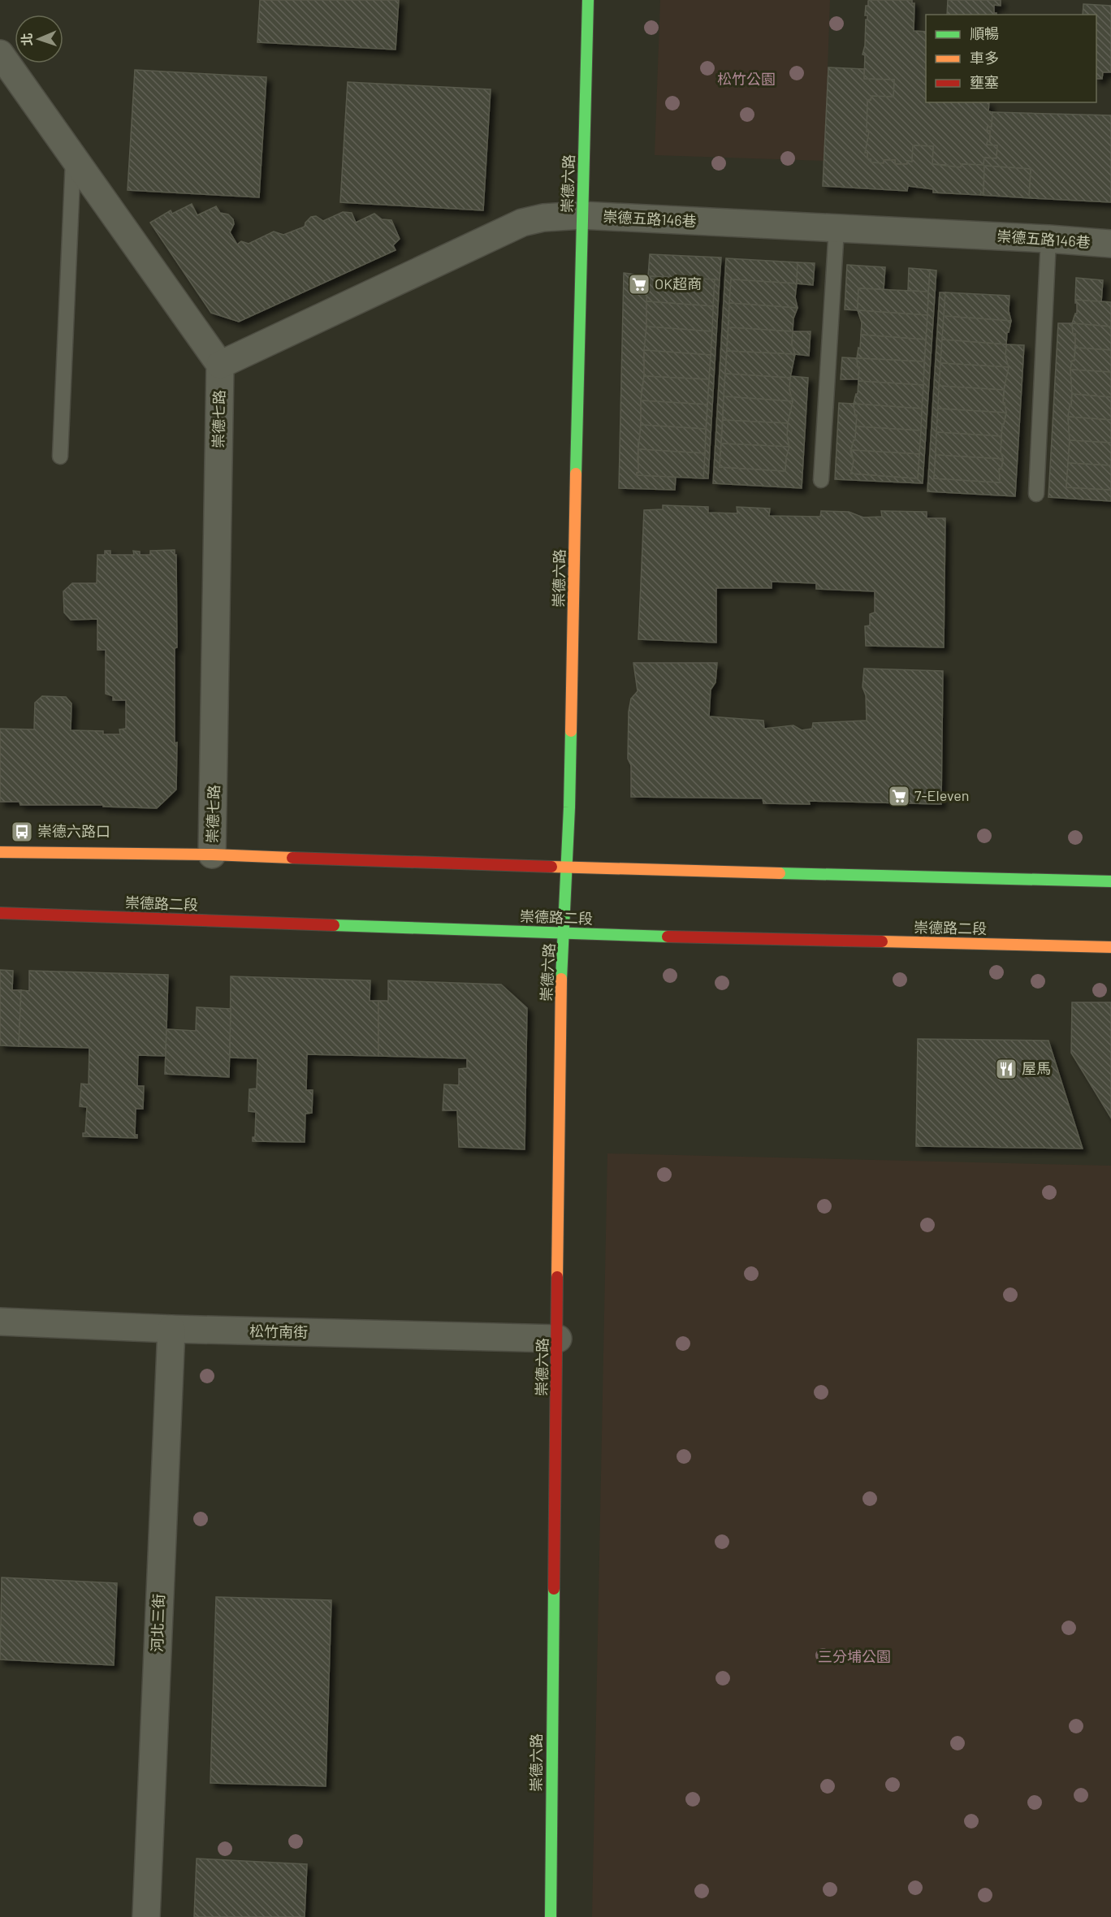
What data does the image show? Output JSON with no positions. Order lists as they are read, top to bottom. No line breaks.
{"streets":{"main road":["崇德六路","崇德路二段"],"street":["崇德五路146巷","崇德七路","松竹南街","河北三街"]},"crossings":[["崇德六路","崇德五路146巷"],["崇德六路","崇德路二段"],["崇德六路","松竹南街"],["崇德五路146巷","崇德七路"],["松竹南街","河北三街"]],"parks":["松竹公園","三分埔公園"],"places":{"supermarket":["OK超商","7-Eleven"],"bus stop":["崇德六路口"],"restaurant":["屋馬"]},"legend":["順暢","車多","壅塞"],"north":"left"}
